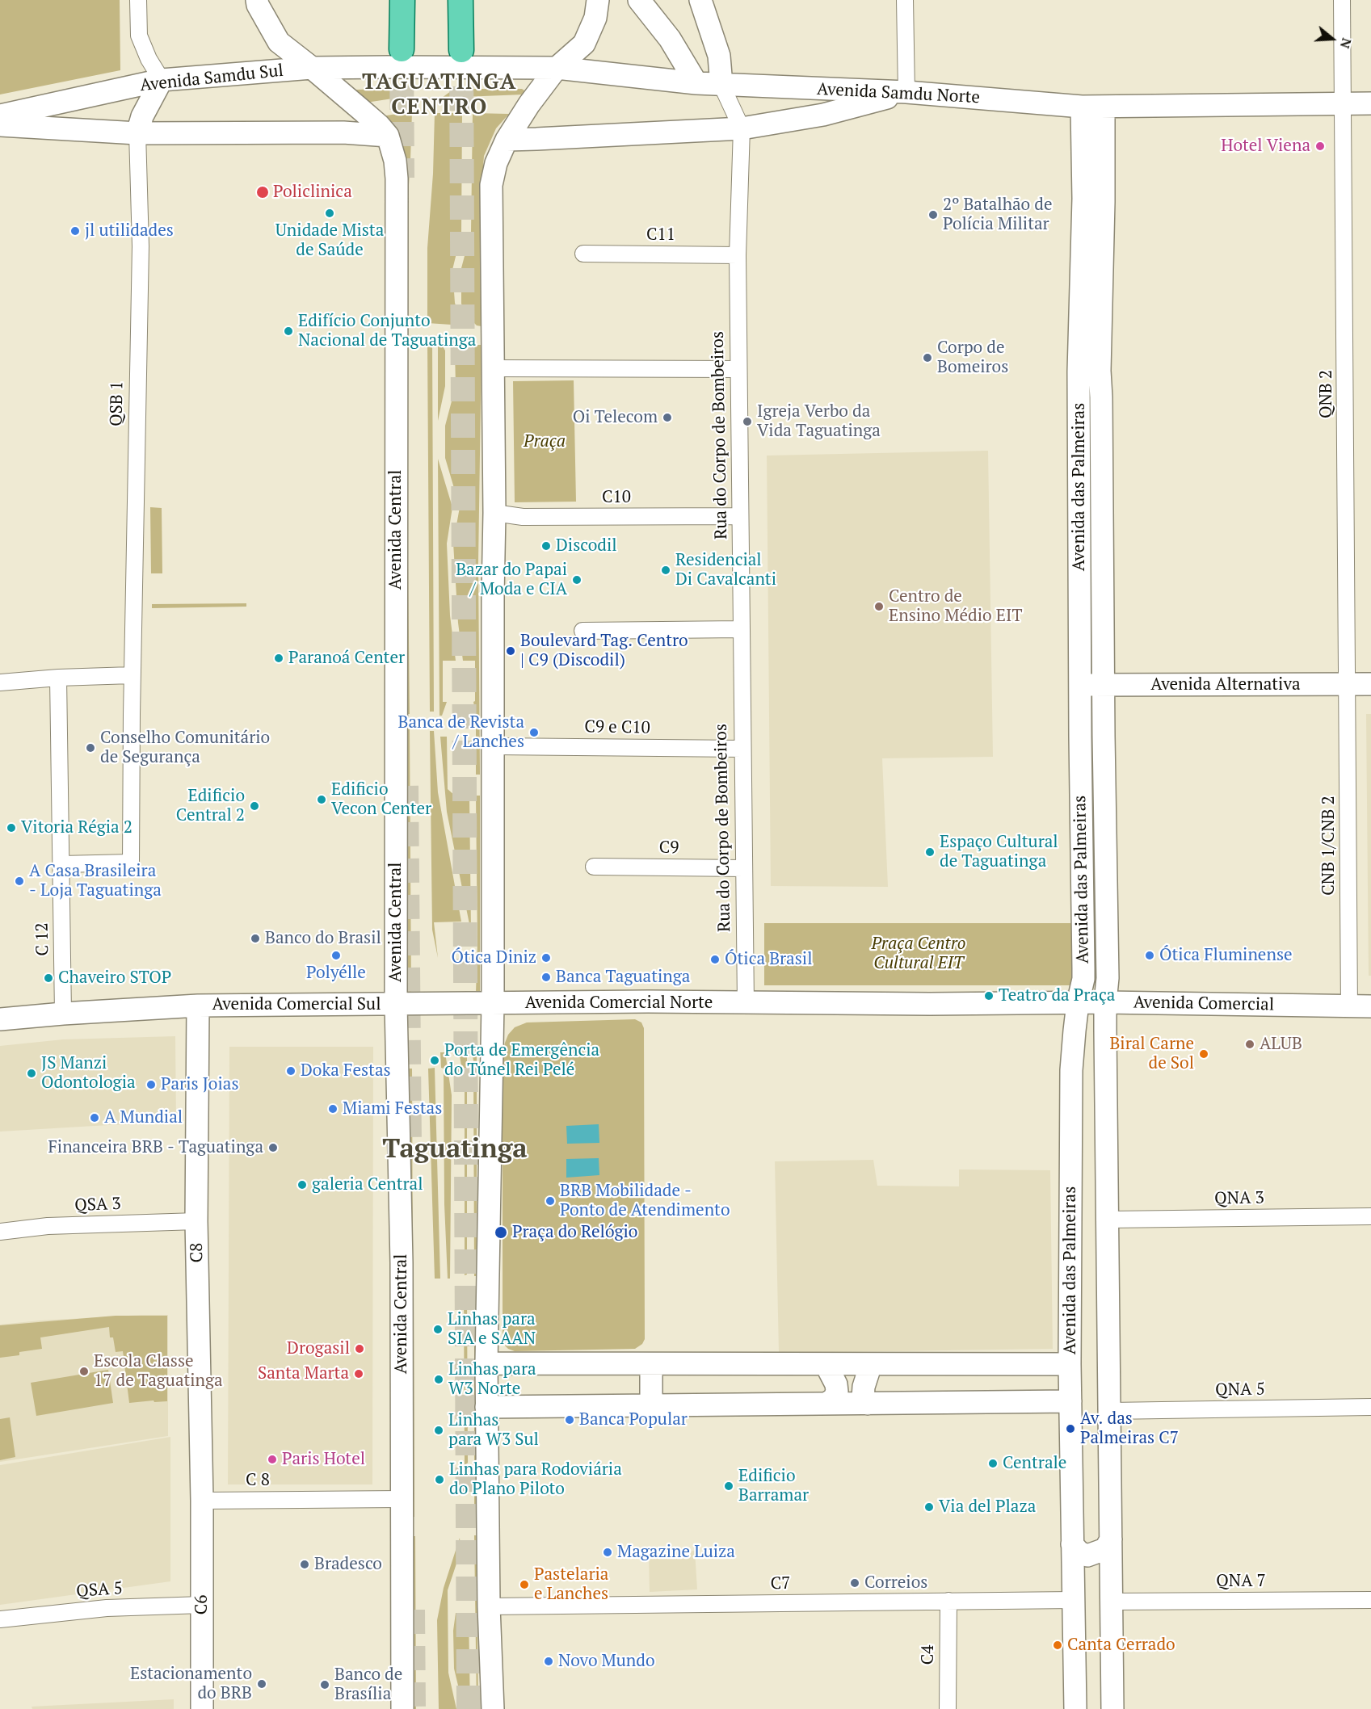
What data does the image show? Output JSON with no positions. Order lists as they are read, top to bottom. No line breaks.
{"streets":{"main road":["Avenida Samdu Sul","Avenida Samdu Norte","Avenida das Palmeiras","Avenida Central","Avenida Alternativa","Avenida Comercial Norte","Avenida Comercial","Avenida Comercial Sul","C8","C6"],"street":["C11","QNB 2","QSB 1","Rua do Corpo de Bombeiros","C10","C9 e C10","CNB 1/CNB 2","C9","C 12","QNA 3","QSA 3","QNA 5","C 8","QNA 7","C7","QSA 5","C4"]},"crossings":[["Avenida Samdu Sul","Avenida Samdu Norte"],["Avenida Samdu Norte","QNB 2"],["Avenida Samdu Norte","Avenida das Palmeiras"],["C11","Rua do Corpo de Bombeiros"],["QNB 2","Avenida Alternativa"],["QNB 2","CNB 1/CNB 2"],["QSB 1","C 12"],["Rua do Corpo de Bombeiros","C10"],["Rua do Corpo de Bombeiros","C9 e C10"],["Rua do Corpo de Bombeiros","C9"],["Rua do Corpo de Bombeiros","Avenida Comercial Norte"],["Rua do Corpo de Bombeiros","Avenida Comercial"],["Avenida das Palmeiras","Avenida Alternativa"],["Avenida das Palmeiras","Avenida Comercial"],["Avenida das Palmeiras","QNA 3"],["Avenida das Palmeiras","QNA 5"],["Avenida das Palmeiras","QNA 7"],["Avenida das Palmeiras","C7"],["Avenida Central","Avenida Comercial Sul"],["Avenida Central","C 8"],["Avenida Alternativa","CNB 1/CNB 2"],["CNB 1/CNB 2","Avenida Comercial"],["C 12","Avenida Comercial Sul"],["Avenida Comercial Norte","Avenida Comercial"],["Avenida Comercial Sul","C8"],["QSA 3","C8"],["C8","C 8"],["C8","C6"],["C 8","C6"],["C7","C4"],["QSA 5","C6"]],"districts":["TAGUATINGA CENTRO","Taguatinga"],"parks":["Praça","Praça Centro Cultural EIT"],"places":["Hotel Viena","Policlinica","Unidade Mista de Saúde","2º Batalhão de Polícia Militar","jl utilidades","Edifício Conjunto Nacional de Taguatinga","Corpo de Bomeiros","Oi Telecom","Igreja Verbo da Vida Taguatinga","Discodil","Residencial Di Cavalcanti","Bazar do Papai / Moda e CIA","Centro de Ensino Médio EIT","Boulevard Tag. Centro | C9 (Discodil)","Paranoá Center","Banca de Revista / Lanches","Conselho Comunitário de Segurança","Edificio Vecon Center","Edificio Central 2","Vitoria Régia 2","Espaço Cultural de Taguatinga","A Casa Brasileira - Loja Taguatinga","Banco do Brasil","Polyélle","Ótica Fluminense","Ótica Diniz","Ótica Brasil","Banca Taguatinga","Chaveiro STOP","Teatro da Praça","ALUB","Biral Carne de Sol","Porta de Emergência do Túnel Rei Pelé","Doka Festas","JS Manzi Odontologia","Paris Joias","Miami Festas","A Mundial","Financeira BRB - Taguatinga","galeria Central","BRB Mobilidade - Ponto de Atendimento","Praça do Relógio","Linhas para SIA e SAAN","Drogasil","Escola Classe 17 de Taguatinga","Santa Marta","Linhas para W3 Norte","Banca Popular","Av. das Palmeiras C7","Linhas para W3 Sul","Paris Hotel","Centrale","Linhas para Rodoviária do Plano Piloto","Edificio Barramar","Via del Plaza","Magazine Luiza","Bradesco","Correios","Pastelaria e Lanches","Canta Cerrado","Novo Mundo","Estacionamento do BRB","Banco de Brasília"],"north":"right"}
